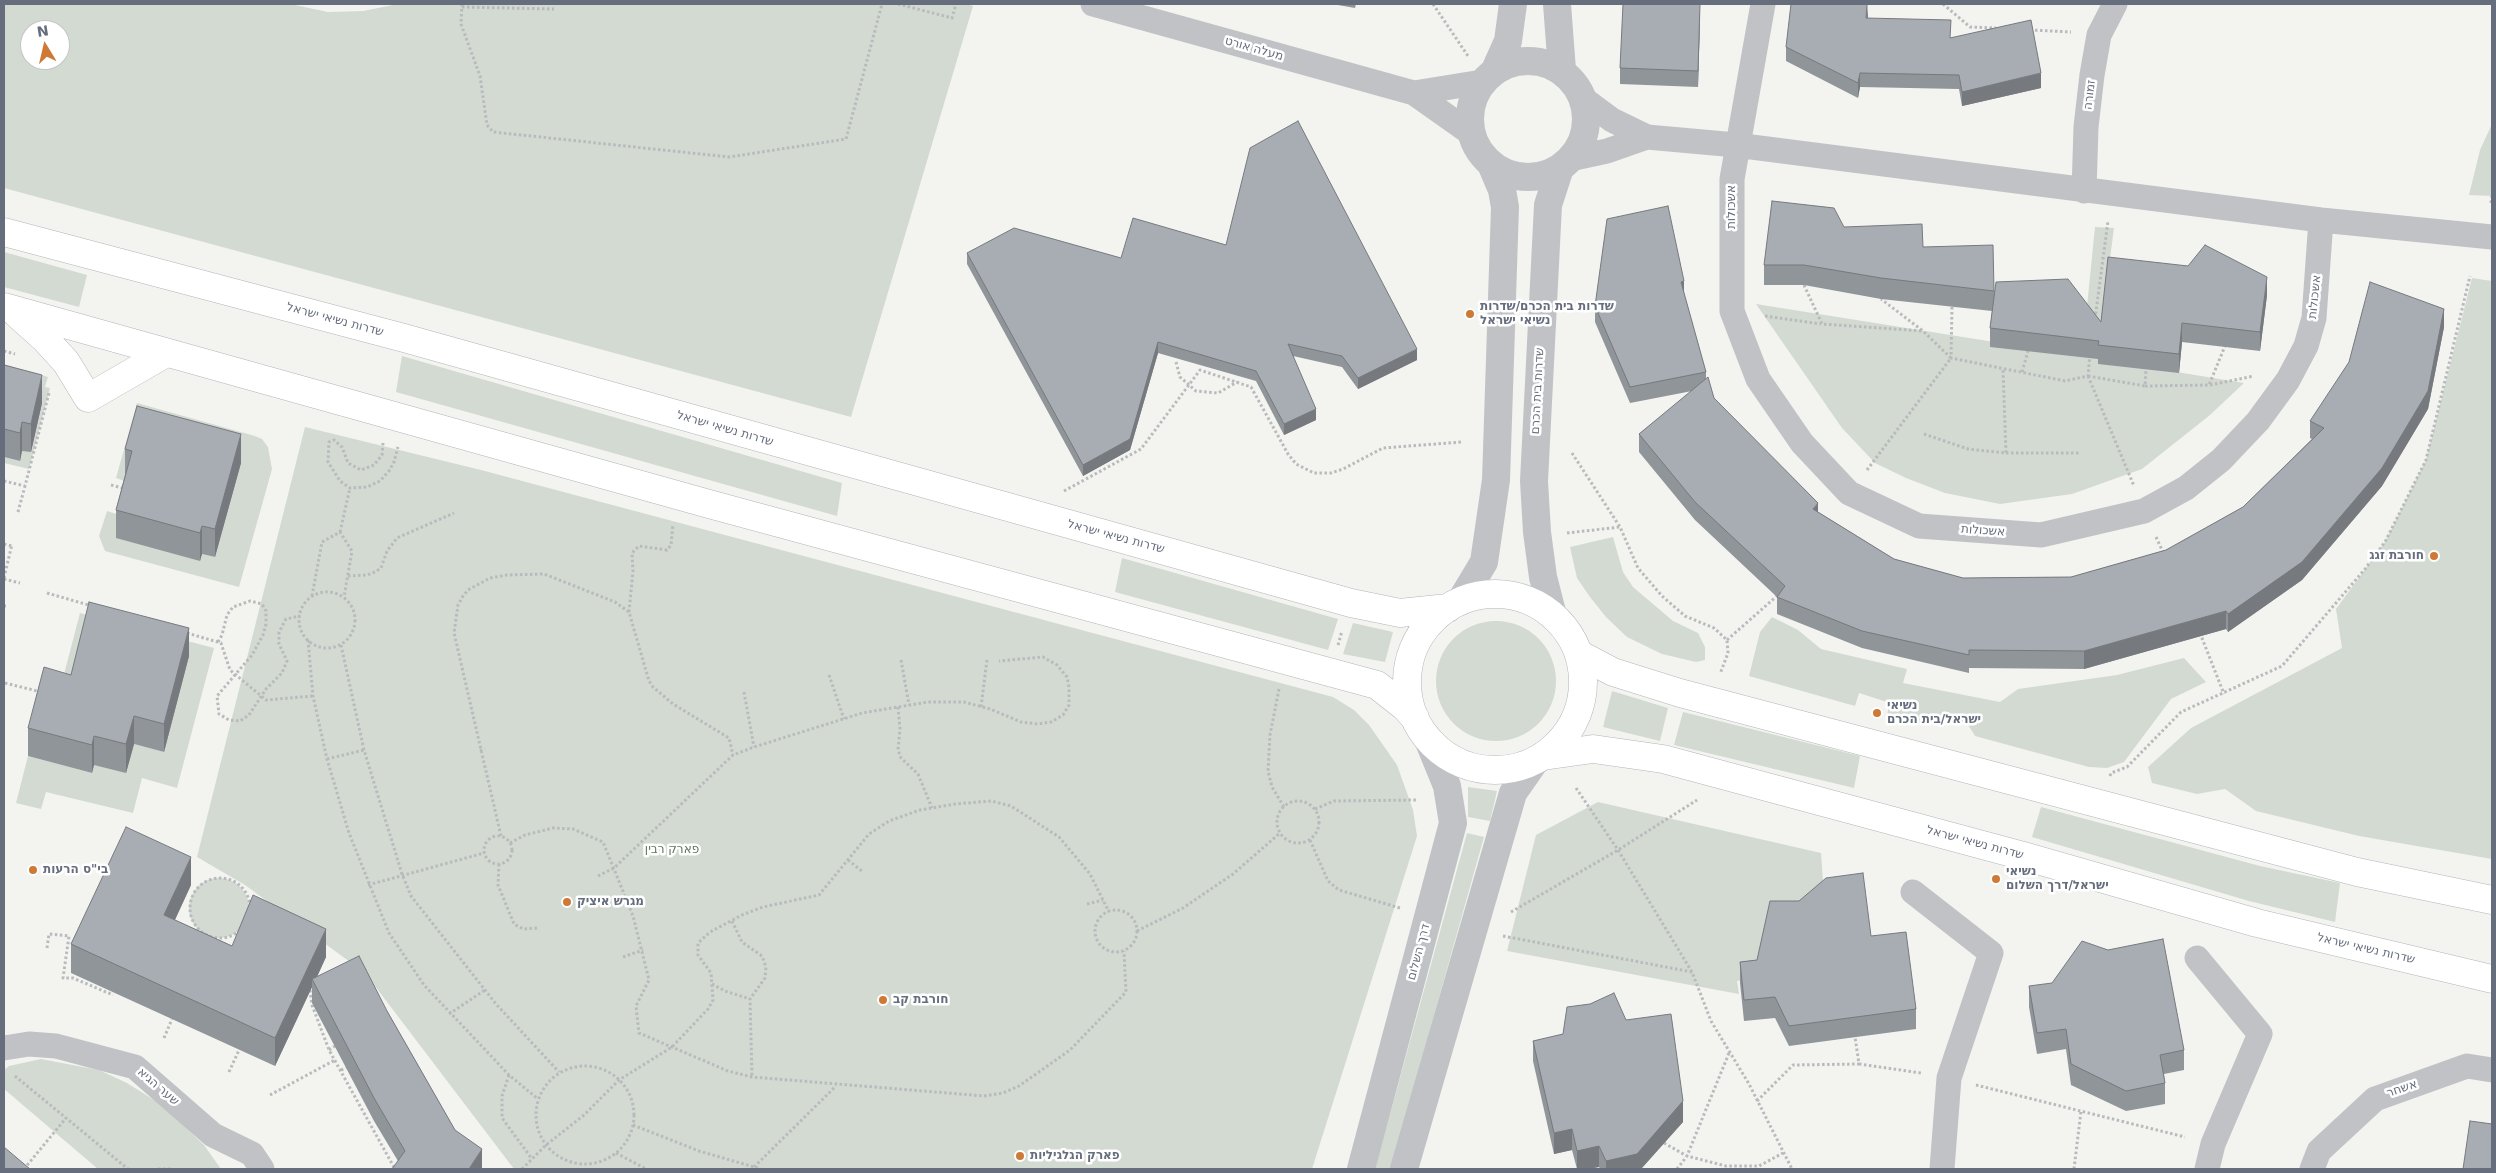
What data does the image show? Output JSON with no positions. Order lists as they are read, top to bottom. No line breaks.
{"streets":{"main road":["שדרות נשיאי ישראל"],"street":["מעלה אורט","זמורה","אשכולות","שדרות בית הכרם","דרך השלום","שער הגיא","אשחר"]},"crossings":[["מעלה אורט","שדרות בית הכרם"],["שדרות נשיאי ישראל","שדרות בית הכרם"],["שדרות נשיאי ישראל","דרך השלום"],["שדרות בית הכרם","דרך השלום"]],"parks":["פארק רבין"],"places":["שדרות בית הכרם/שדרות נשיאי ישראל","חורבת זגג","נשיאי ישראל/בית הכרם","בי\"ס הרעות","נשיאי ישראל/דרך השלום","מגרש איציק","חורבת קב","פארק הגלגיליות"],"north":"top"}
